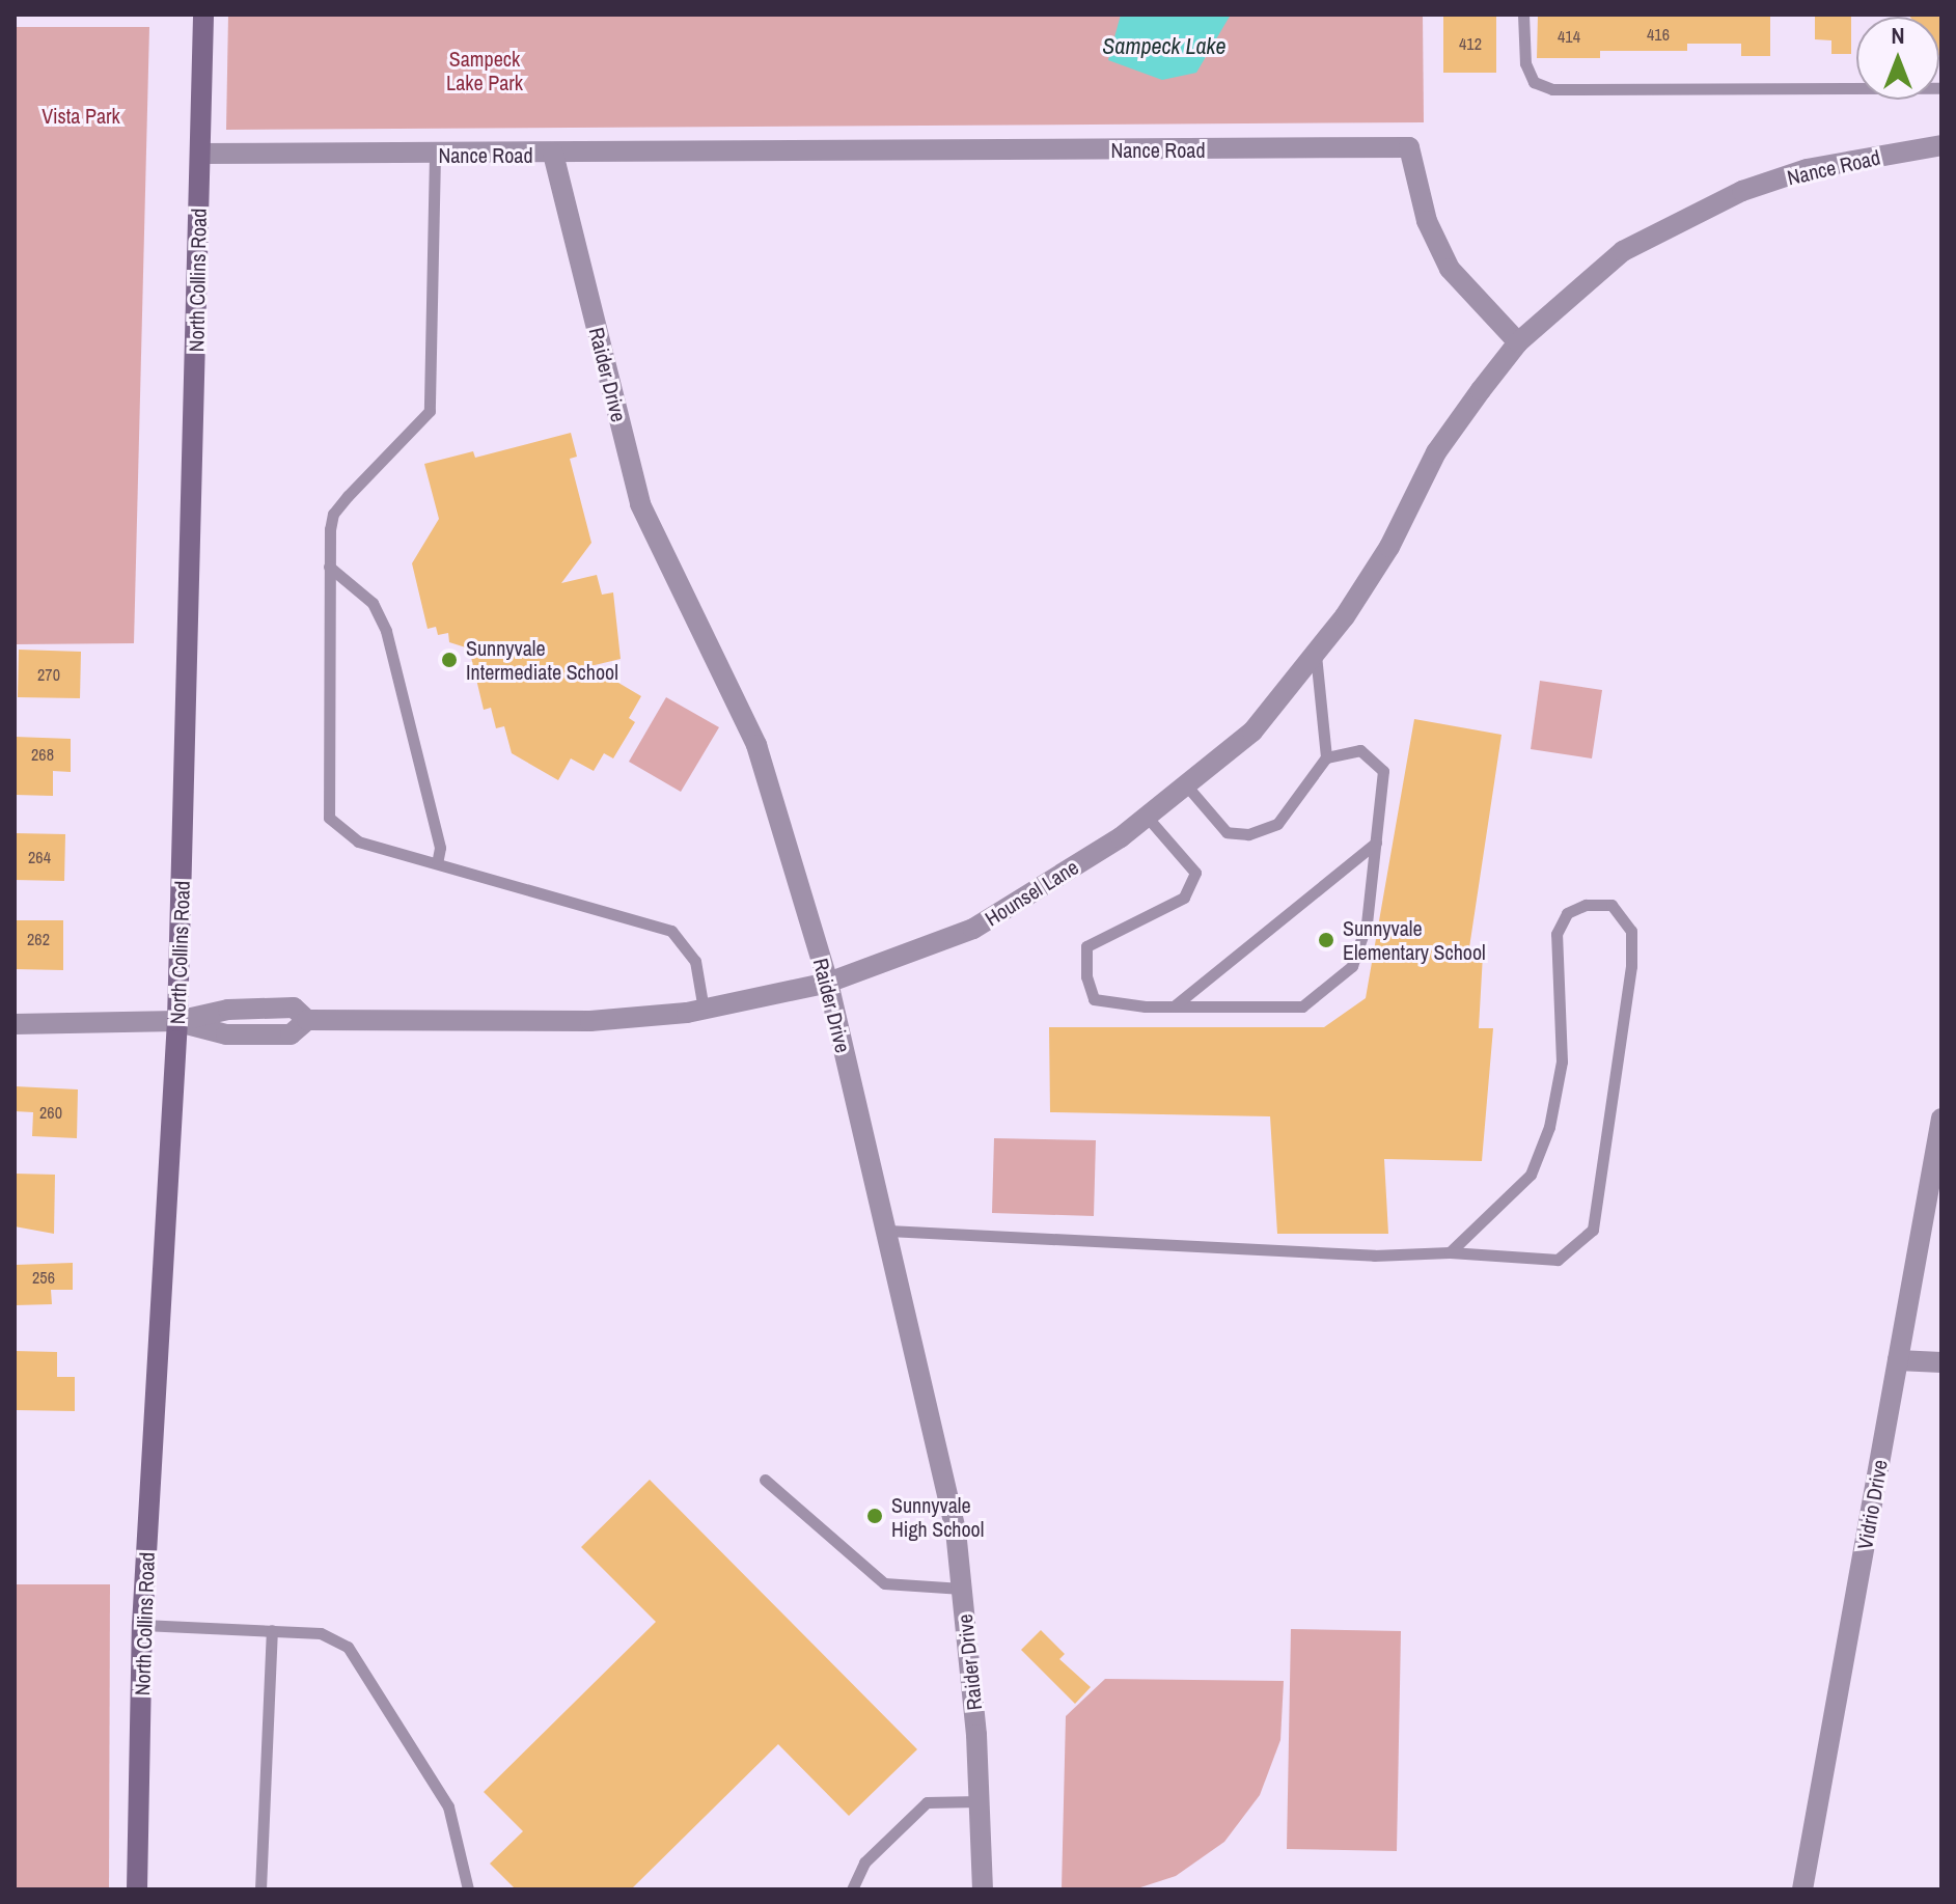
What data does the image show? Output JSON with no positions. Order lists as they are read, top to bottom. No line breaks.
{"streets":{"street":["Nance Road","North Collins Road","Raider Drive","Hounsel Lane","Vidrio Drive"]},"crossings":[["Nance Road","North Collins Road"],["Nance Road","Raider Drive"],["Nance Road","Hounsel Lane"],["North Collins Road","Hounsel Lane"],["Raider Drive","Hounsel Lane"]],"water":["Sampeck Lake"],"parks":["Sampeck Lake Park","Vista Park"],"places":["Sunnyvale Intermediate School","Sunnyvale Elementary School","Sunnyvale High School"],"house_numbers":["416","414","412","270","268","264","262","260","256"],"north":"top"}
